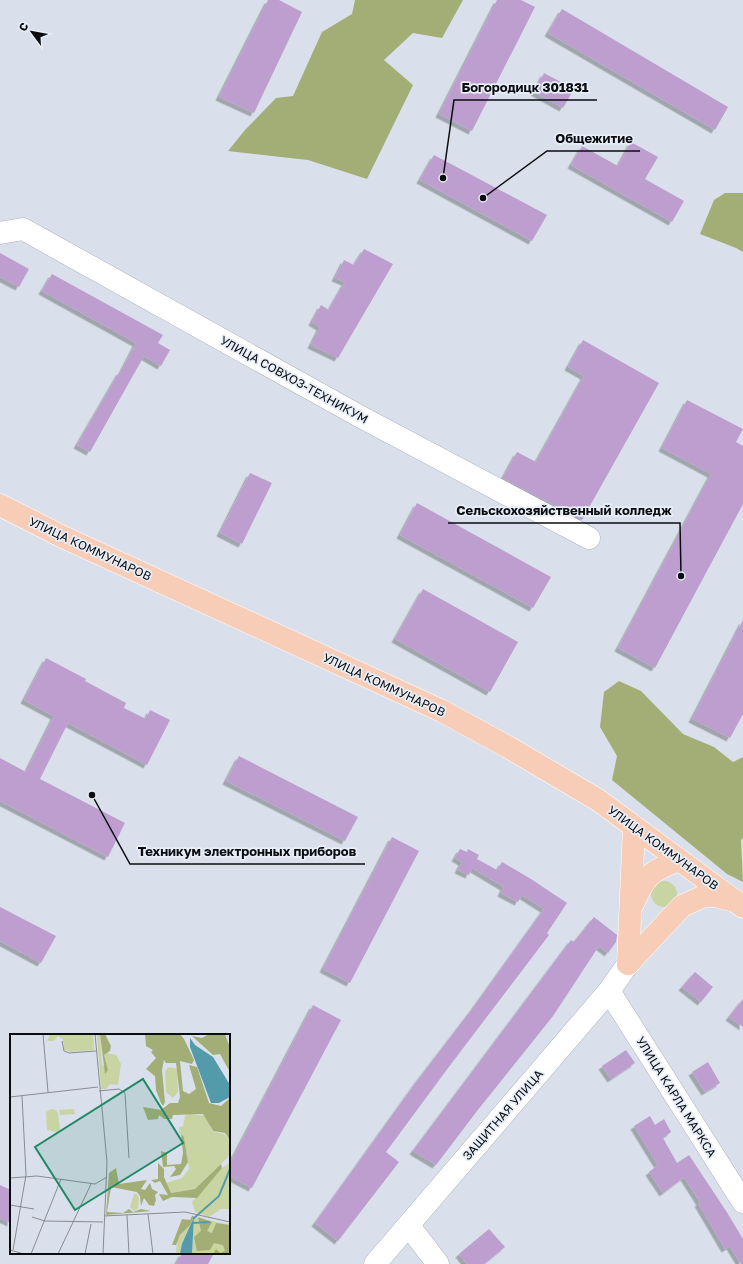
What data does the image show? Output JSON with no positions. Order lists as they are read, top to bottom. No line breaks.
{"streets":{"main road":["УЛИЦА КОММУНАРОВ"],"street":["УЛИЦА СОВХОЗ-ТЕХНИКУМ","УЛИЦА КАРЛА МАРКСА","ЗАЩИТНАЯ УЛИЦА"]},"crossings":[["УЛИЦА КАРЛА МАРКСА","ЗАЩИТНАЯ УЛИЦА"]],"places":["Богородицк 301831","Общежитие","Сельскохозяйственный колледж","Техникум электронных приборов"],"north":"top left"}
